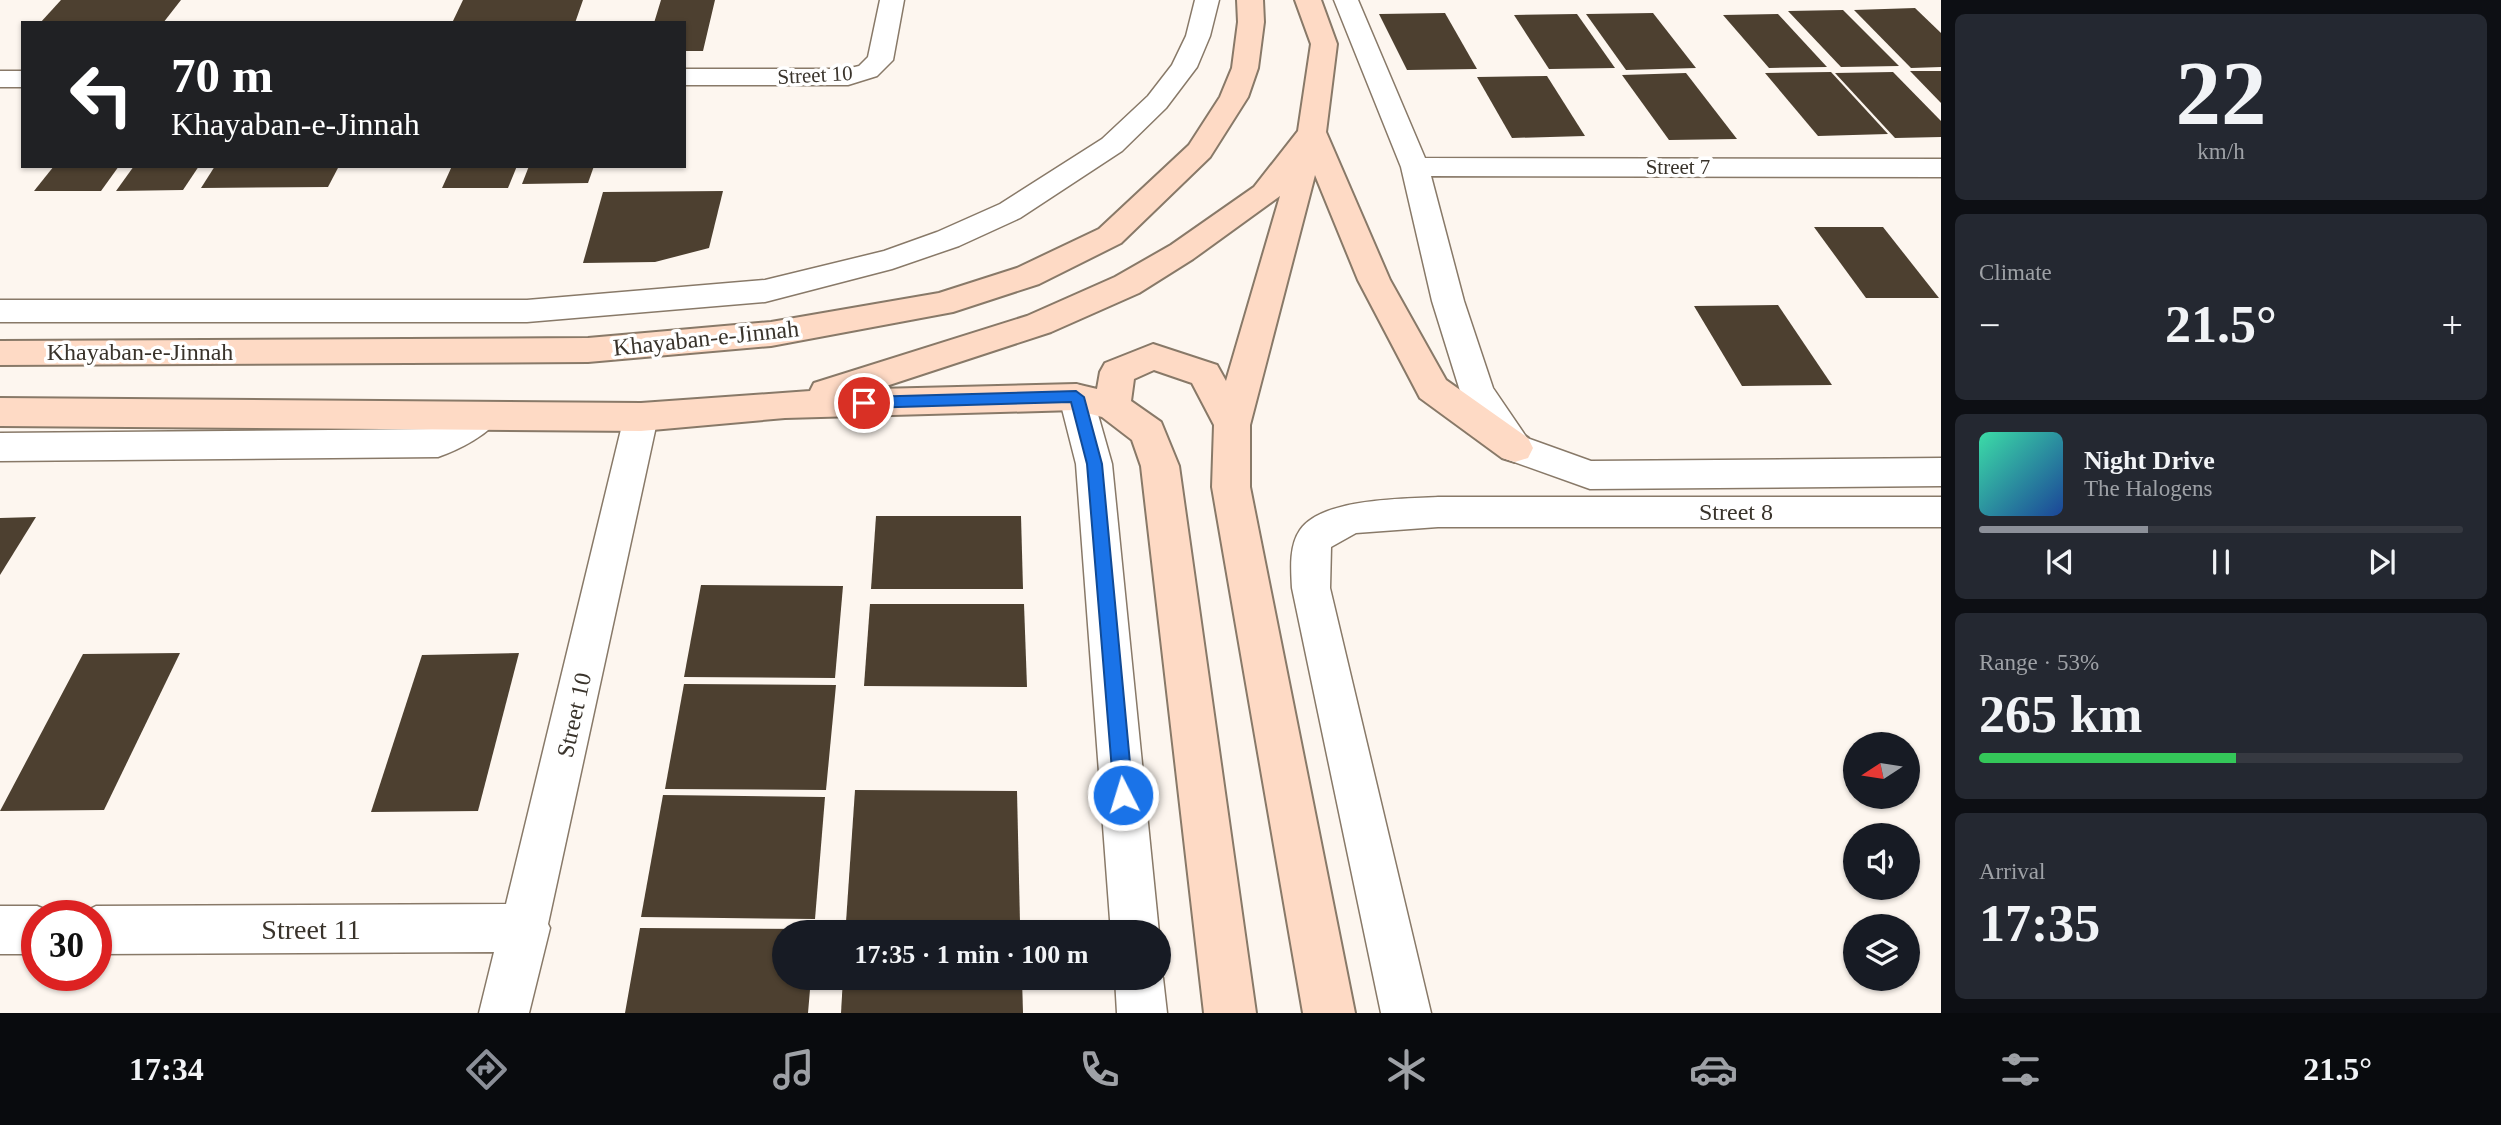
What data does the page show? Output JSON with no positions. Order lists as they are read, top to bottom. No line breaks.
{"streets":{"main road":["Khayaban-e-Jinnah"],"street":["Street 10","Street 7","Street 8","Street 11"]},"crossings":[["Street 10","Street 11"]],"north":"left","page":{"tile":[["22","km/h"],"Climate",["Range · 53%","265 km"],["Arrival","17:35"]],"turn":["70 m","Khayaban-e-Jinnah"],"heat":["−","21.5°","+"],"song":["Night Drive","The Halogens"],"limit":"30","trip":"17:35 · 1 min · 100 m","tabs":["17:34","21.5°"]}}
